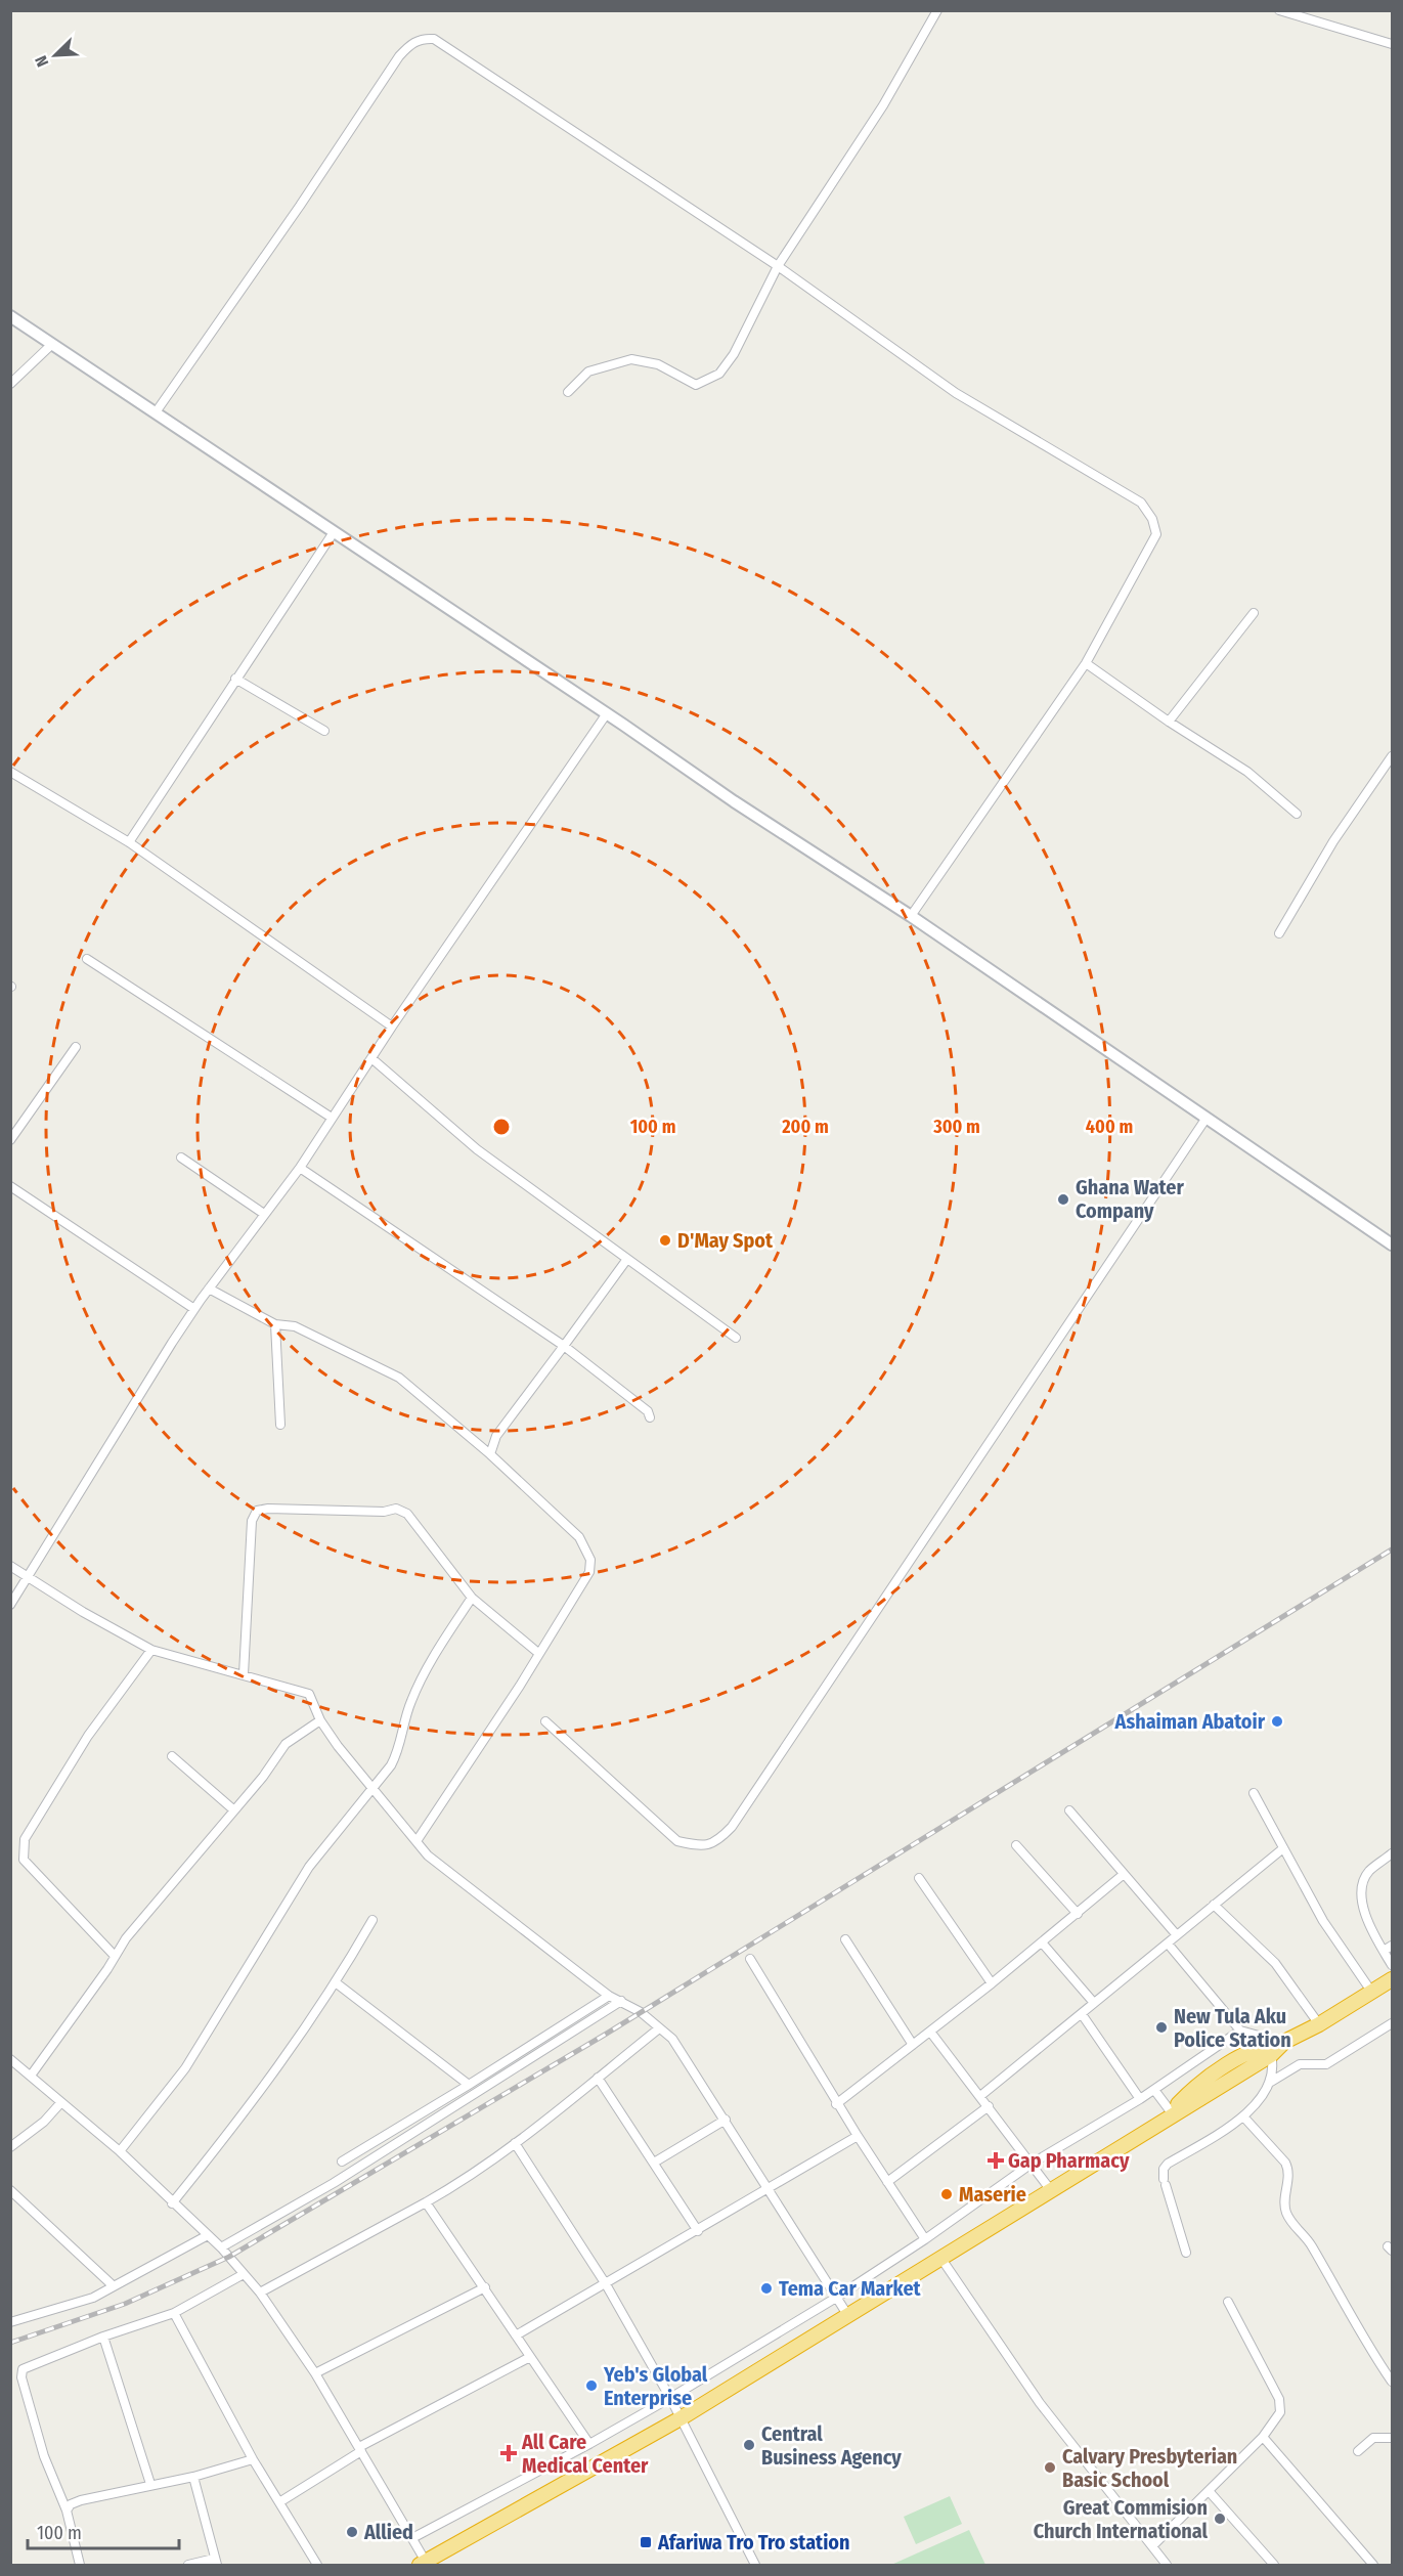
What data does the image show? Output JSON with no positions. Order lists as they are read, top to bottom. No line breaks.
{"places":{"other":["Ghana Water Company","D'May Spot","Ashaiman Abatoir","New Tula Aku Police Station","Maserie","Tema Car Market","Yeb's Global Enterprise","Central Business Agency","Calvary Presbyterian Basic School","Great Commision Church International","Allied"],"health":["Gap Pharmacy","All Care Medical Center"],"transit":["Afariwa Tro Tro station"]},"scale_bar":"100 m","north":"bottom left","rings":["100 m","200 m","300 m","400 m"]}
